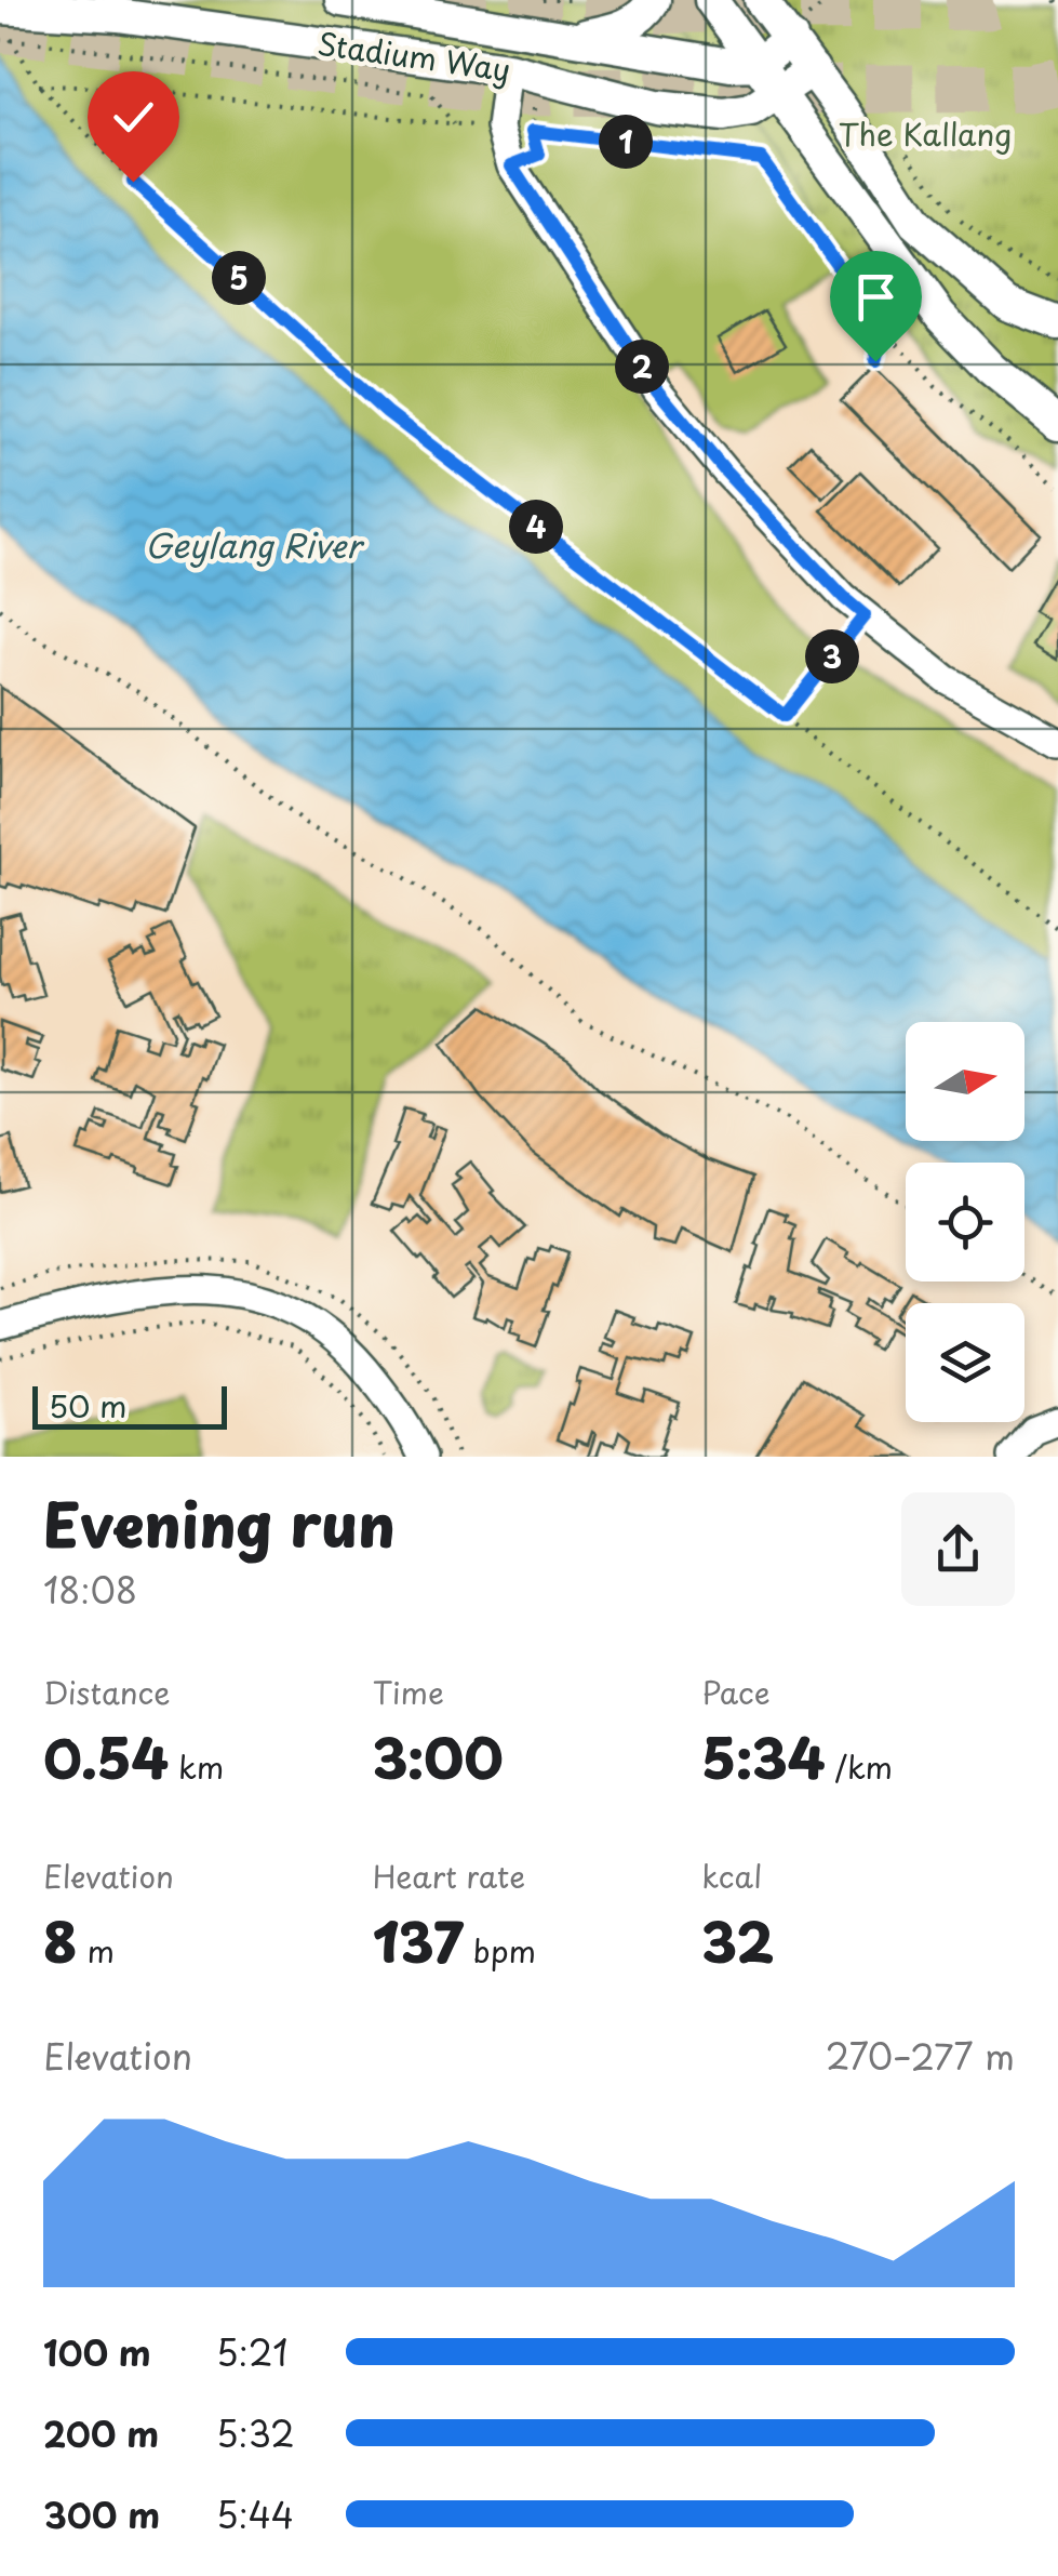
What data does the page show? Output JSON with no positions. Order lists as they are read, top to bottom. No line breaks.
{"streets":{"street":["Stadium Way"]},"water":["Geylang River"],"parks":["The Kallang"],"scale_bar":"50 m","north":"right","page":{"pins":["1","5","2","4","3"],"scale":"50 m","heading":["Evening run","18:08"],"stats":[["Distance","0.54 km"],["Time","3:00"],["Pace","5:34 /km"],["Elevation","8 m"],["Heart rate","137 bpm"],["kcal","32"]],"chart":["Elevation","270–277 m"],"list":[{"name":"100 m","note":"5:21"},{"name":"200 m","note":"5:32"},{"name":"300 m","note":"5:44"}]}}
